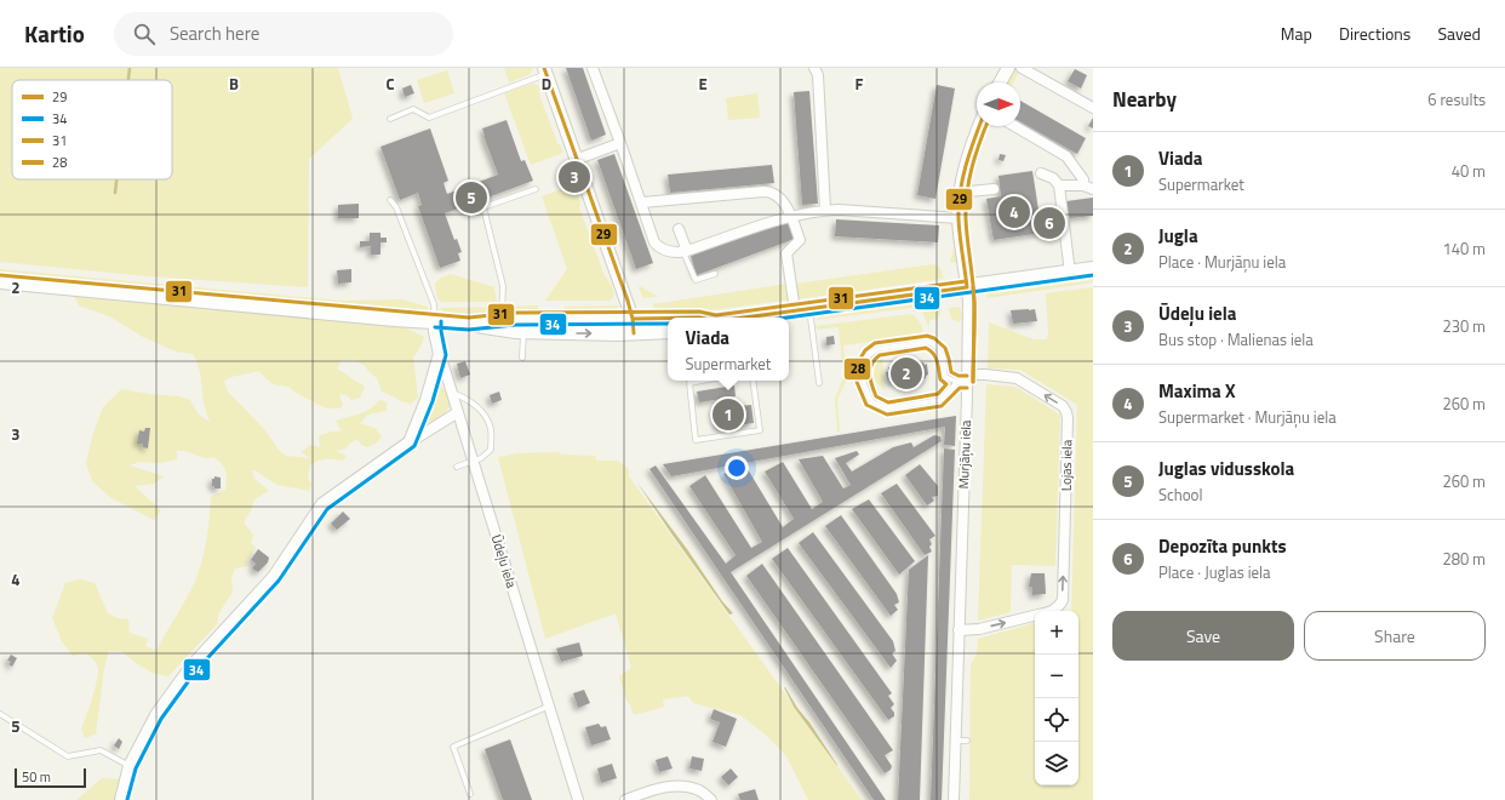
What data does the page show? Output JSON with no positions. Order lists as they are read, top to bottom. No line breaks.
{"streets":{"street":["Murjāņu iela","Lojas iela","Ūdeļu iela"]},"crossings":[["Murjāņu iela","Lojas iela"]],"lines":["transit line 29","transit line 28","transit line 34","transit line 31"],"legend":["29","34","31","28"],"scale_bar":"50 m","north":"right","page":{"header":"Kartio","search":"Search here","nav":["Map","Directions","Saved"],"heading":["Nearby","6 results"],"list":[{"mark":"1","name":"Viada","note":"Supermarket","value":"40 m"},{"mark":"2","name":"Jugla","note":"Place · Murjāņu iela","value":"140 m"},{"mark":"3","name":"Ūdeļu iela","note":"Bus stop · Malienas iela","value":"230 m"},{"mark":"4","name":"Maxima X","note":"Supermarket · Murjāņu iela","value":"260 m"},{"mark":"5","name":"Juglas vidusskola","note":"School","value":"260 m"},{"mark":"6","name":"Depozīta punkts","note":"Place · Juglas iela","value":"280 m"}],"pins":["3","5","4","6","2","1"],"popup":["Viada","Supermarket"],"buttons":["Save","Share"],"map_buttons":["+","−"],"scale":"50 m"},"grid":{"columns":["B","C","D","E","F"],"rows":["2","3","4","5"]}}
